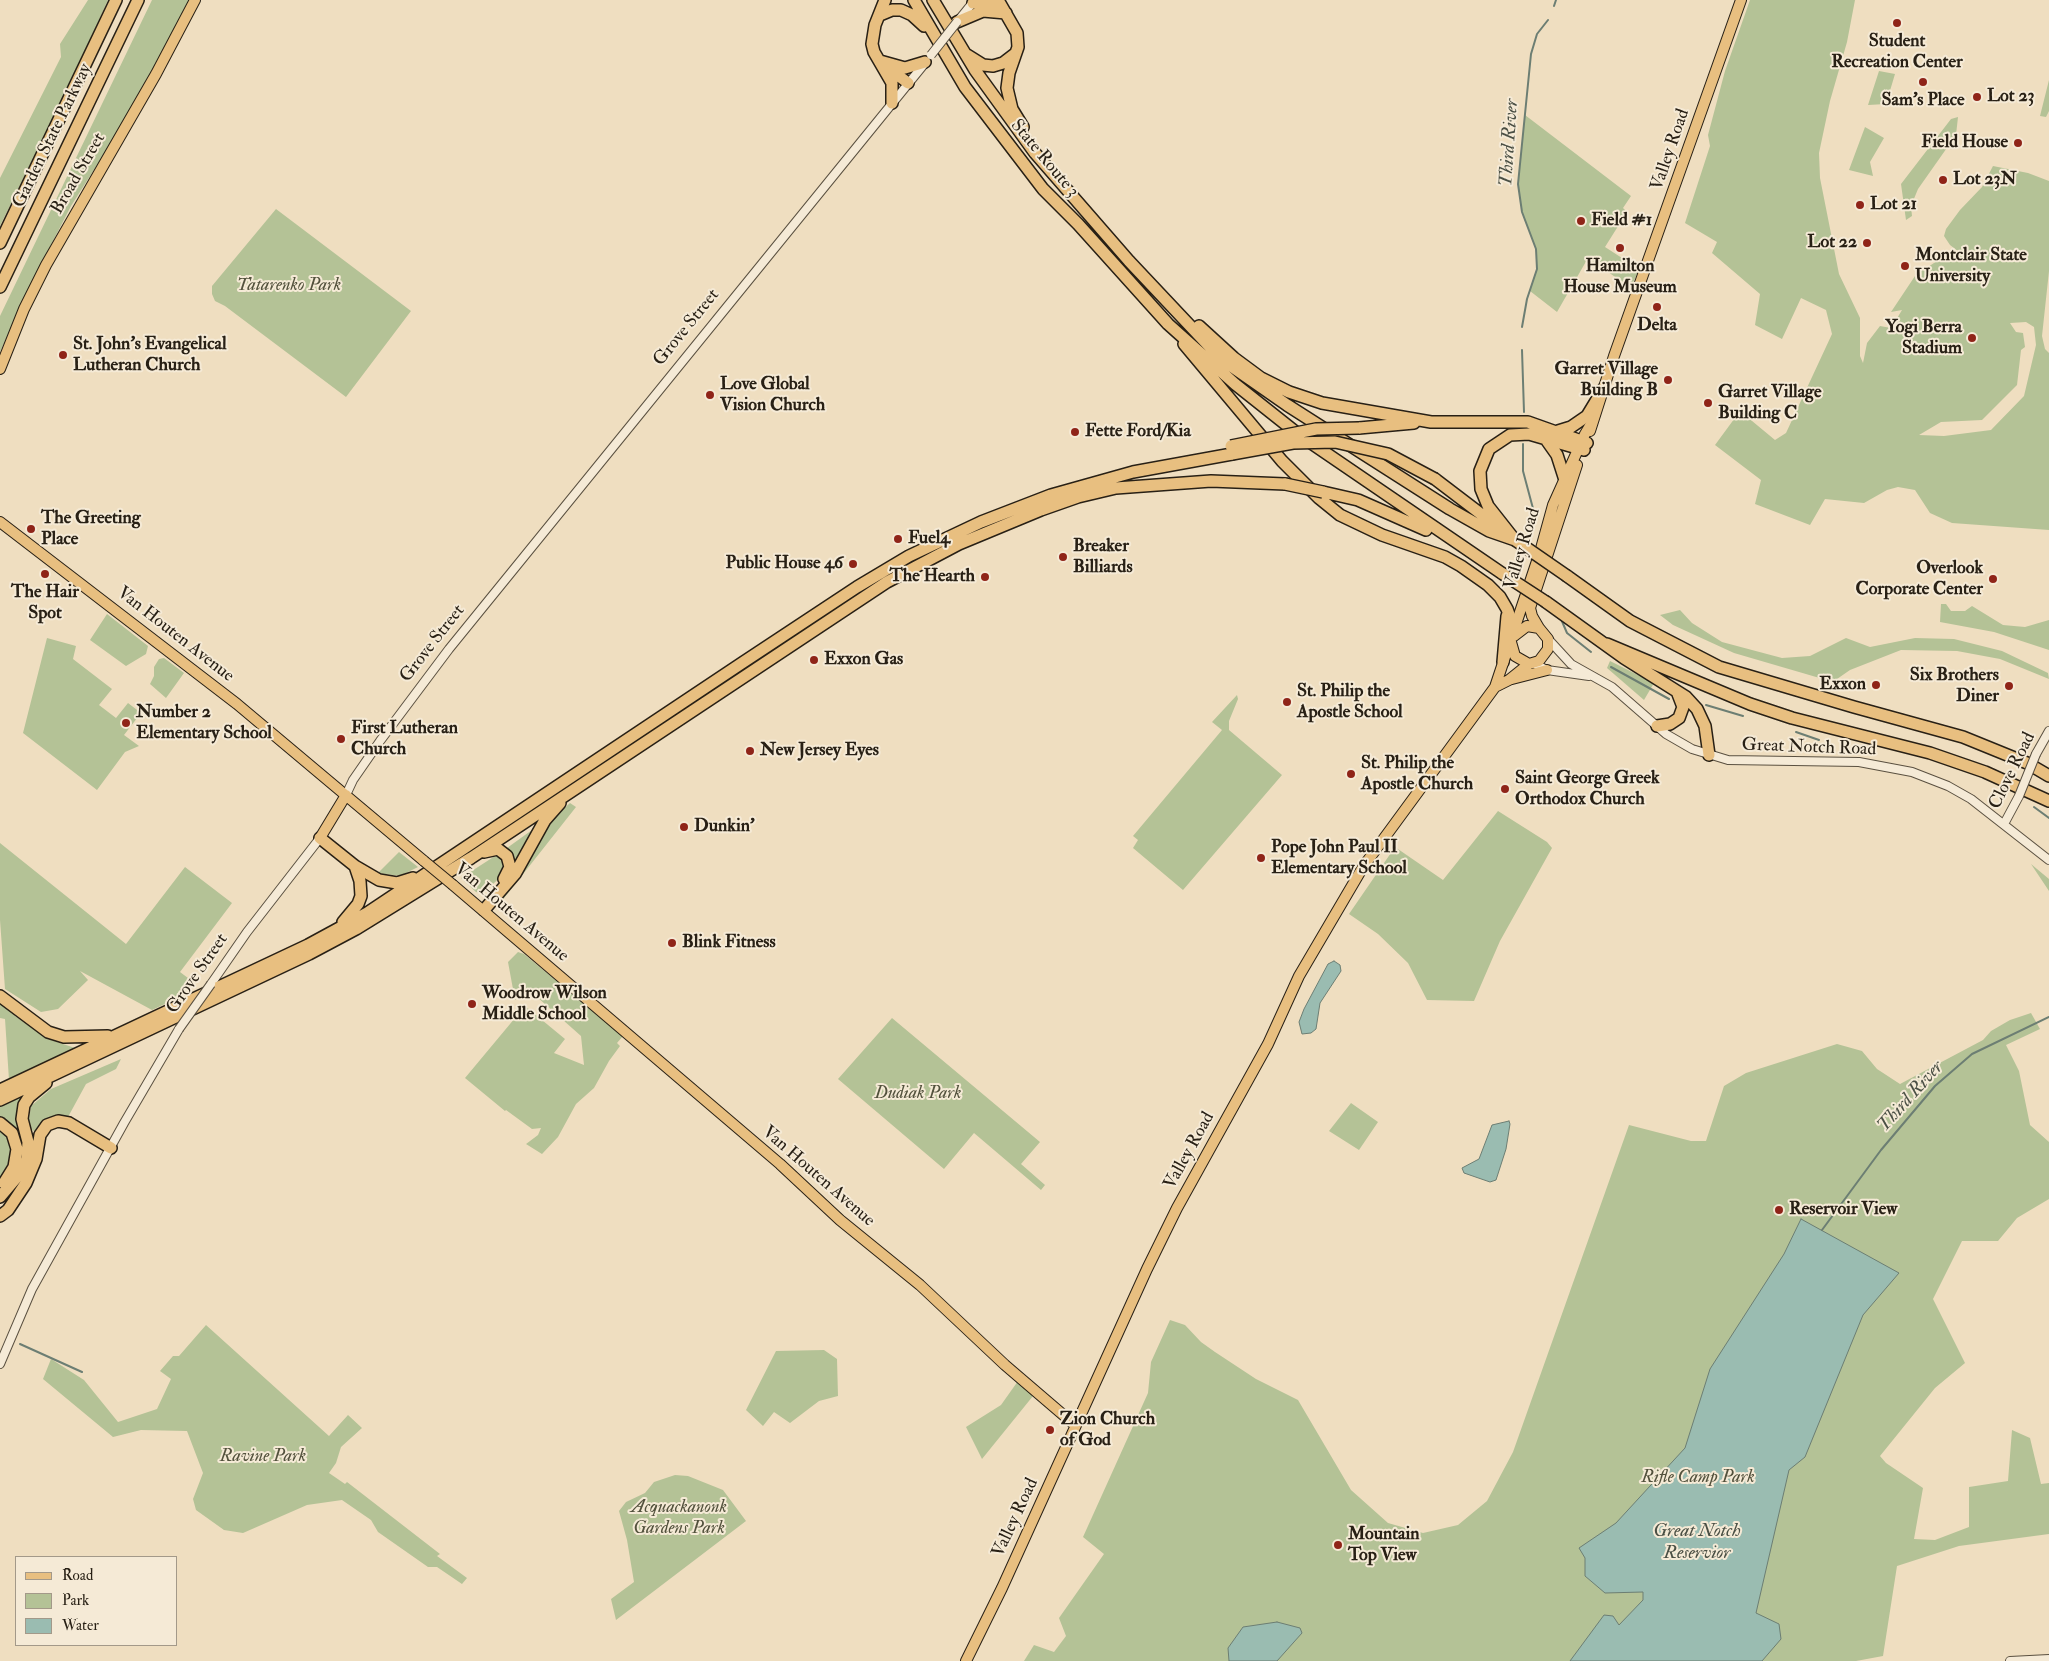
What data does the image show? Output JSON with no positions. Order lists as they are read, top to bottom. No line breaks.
{"streets":{"highway":["Garden State Parkway","State Route 3"],"main road":["Valley Road","Broad Street","Grove Street","Van Houten Avenue"],"street":["Great Notch Road","Clove Road"]},"crossings":[["Valley Road","Van Houten Avenue"],["Valley Road","Great Notch Road"],["Grove Street","Van Houten Avenue"],["Great Notch Road","Clove Road"]],"water":["Third River","Great Notch Reservior"],"parks":["Tatarenko Park","Dudiak Park","Ravine Park","Rifle Camp Park","Acquackanonk Gardens Park"],"places":["Student Recreation Center","Sam's Place","Lot 23","Field House","Lot 23N","Lot 21","Field #1","Lot 22","Hamilton House Museum","Montclair State University","Delta","Yogi Berra Stadium","St. John's Evangelical Lutheran Church","Garret Village Building B","Love Global Vision Church","Garret Village Building C","Fette Ford/Kia","The Greeting Place","Fuel4","Breaker Billiards","Public House 46","The Hair Spot","The Hearth","Overlook Corporate Center","Exxon Gas","Exxon","Six Brothers Diner","St. Philip the Apostle School","Number 2 Elementary School","First Lutheran Church","New Jersey Eyes","St. Philip the Apostle Church","Saint George Greek Orthodox Church","Dunkin'","Pope John Paul II Elementary School","Blink Fitness","Woodrow Wilson Middle School","Reservoir View","Zion Church of God","Mountain Top View"],"legend":["Road","Park","Water"]}
